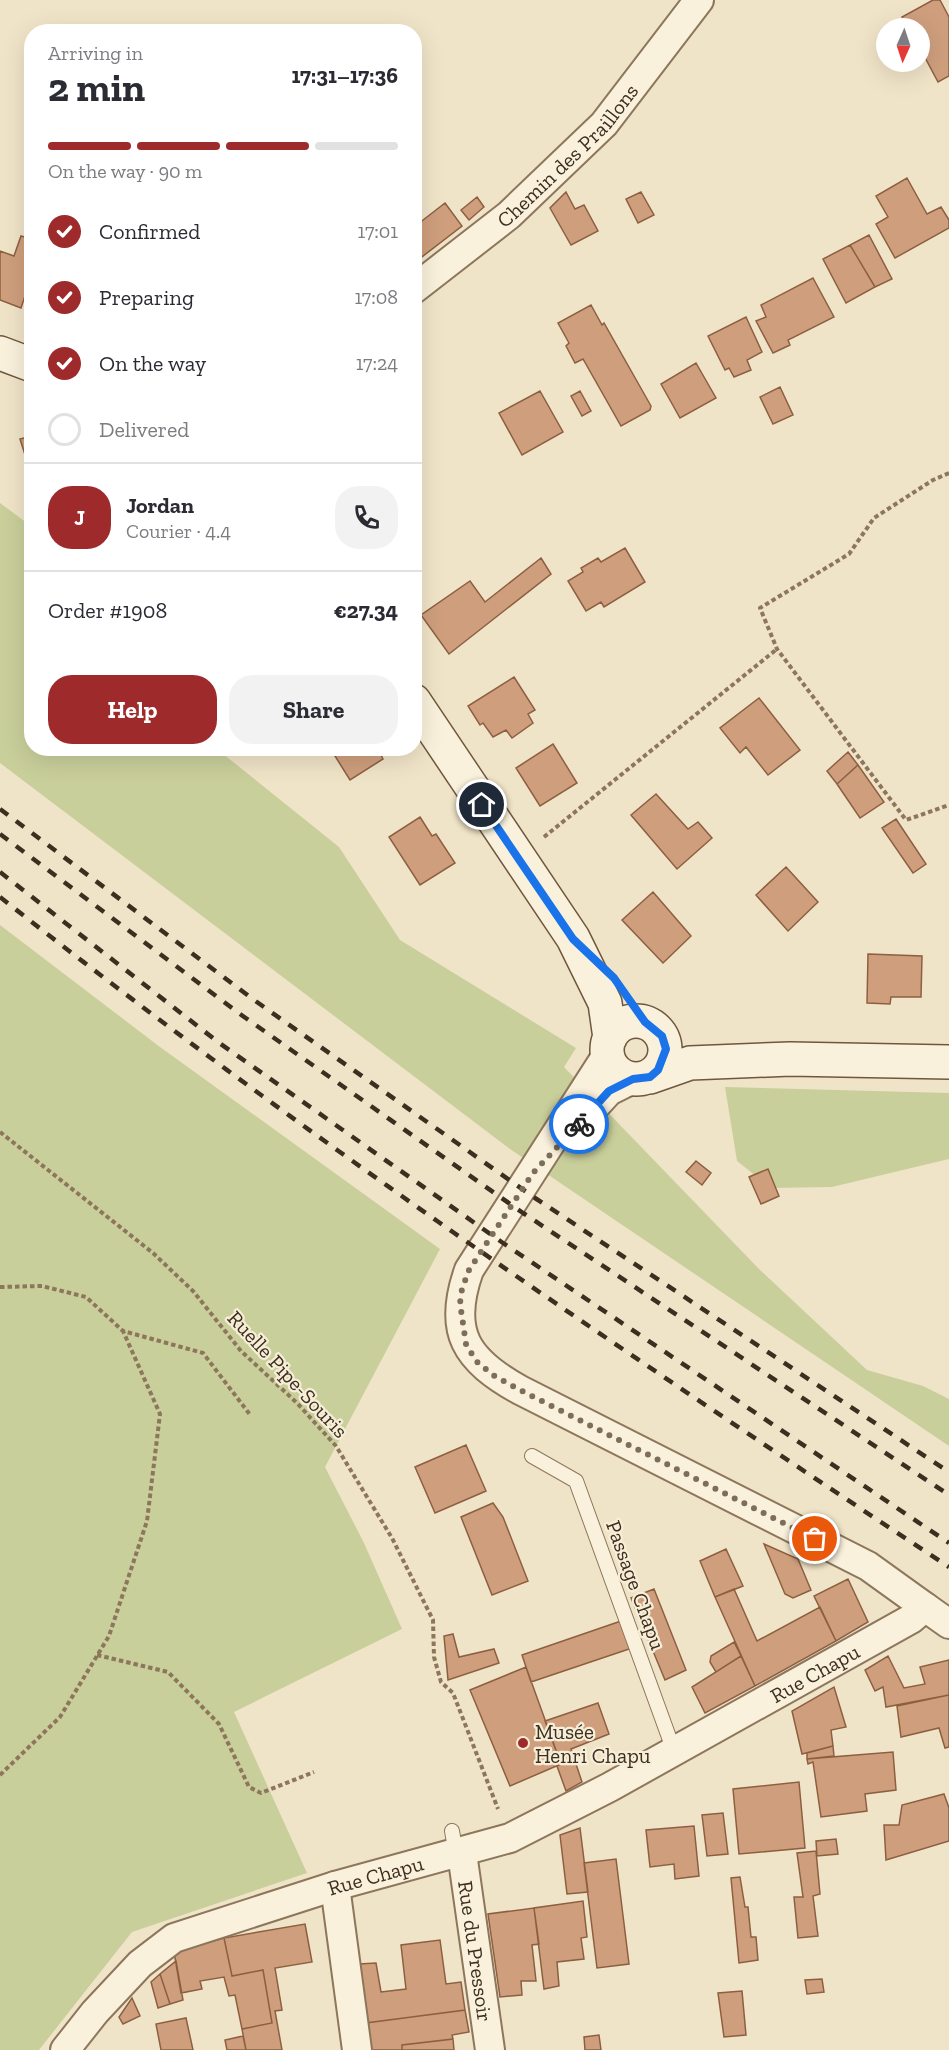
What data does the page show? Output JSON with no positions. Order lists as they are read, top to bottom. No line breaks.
{"streets":{"street":["Chemin des Praillons","Rue Chapu","Rue du Pressoir"],"lane":["Passage Chapu"],"path":["Ruelle Pipe-Souris"]},"crossings":[["Ruelle Pipe-Souris","Rue Chapu"],["Passage Chapu","Rue Chapu"],["Rue Chapu","Rue du Pressoir"]],"places":["Musée Henri Chapu"],"north":"bottom","page":{"heading":["2 min","Arriving in","17:31–17:36"],"panel":["Jordan","Courier · 4.4","Order #1908","€27.34"],"bar":"On the way · 90 m","list":[["Confirmed","17:01"],["Preparing","17:08"],["On the way","17:24"],"Delivered"],"round":"J","buttons":["Help","Share"]}}
